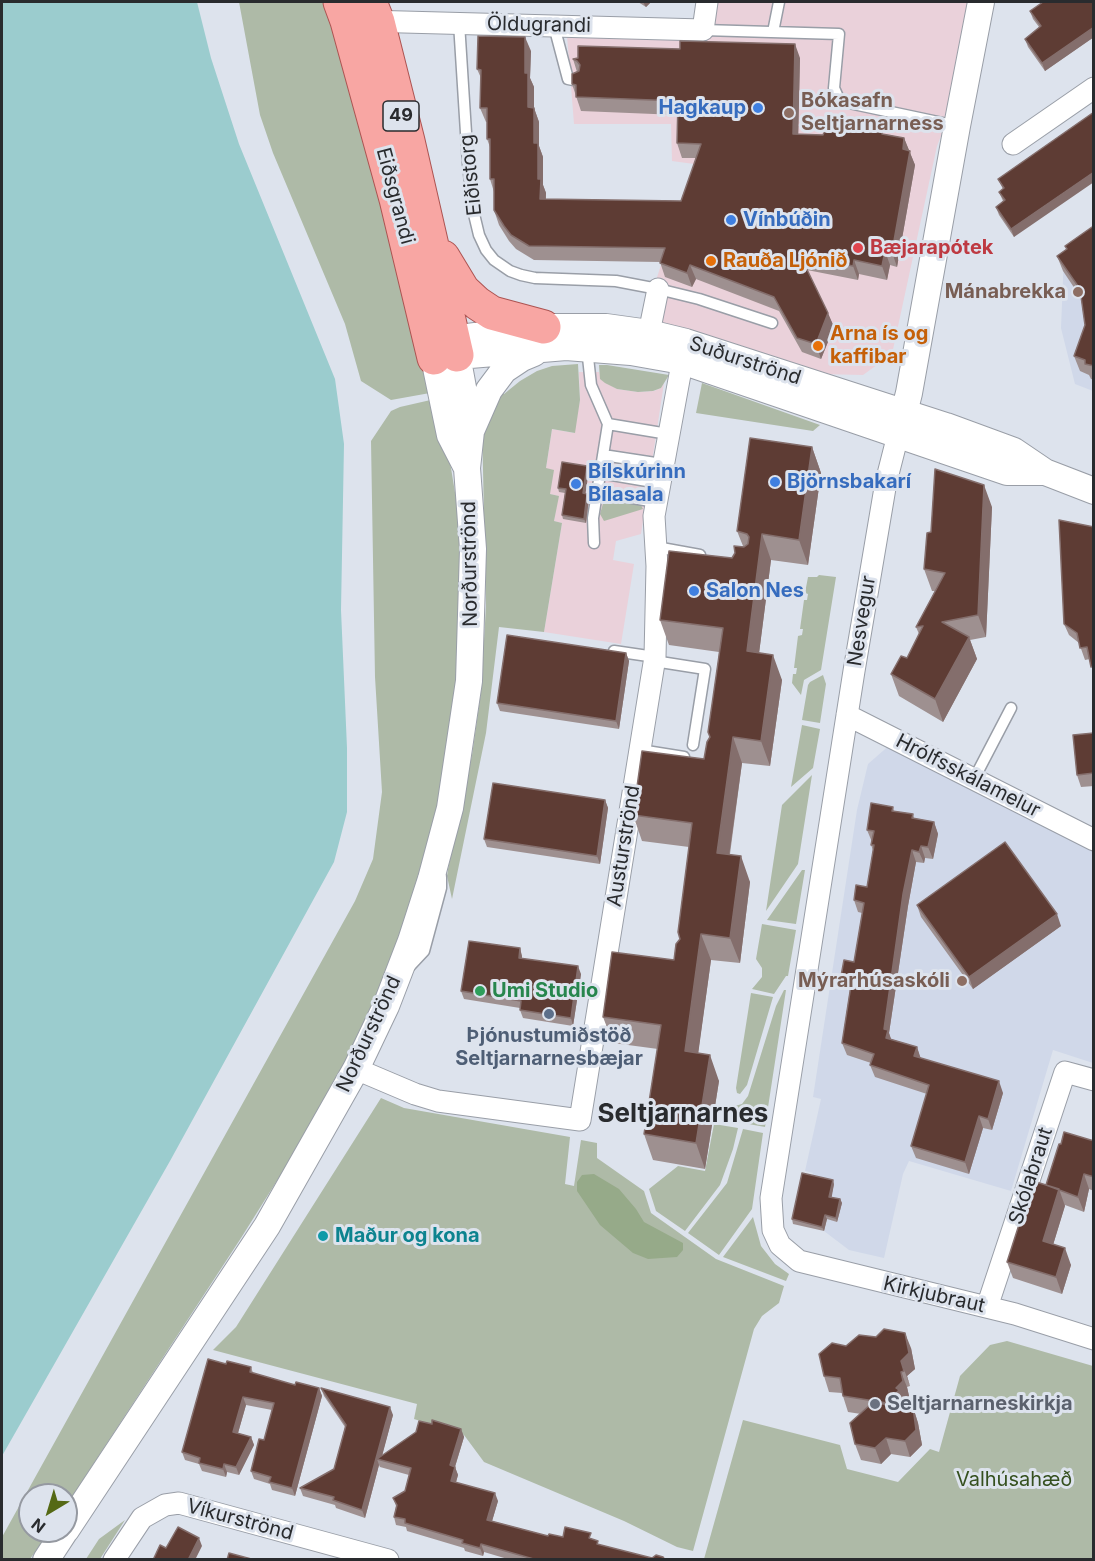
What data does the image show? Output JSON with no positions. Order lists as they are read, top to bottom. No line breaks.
{"streets":{"main road":["49","Eiðsgrandi"],"street":["Öldugrandi","Suðurströnd","Norðurströnd","Nesvegur","Hrólfsskálamelur","Austurströnd","Skólabraut","Kirkjubraut","Víkurströnd"],"lane":["Eiðistorg"]},"crossings":[["Öldugrandi","Eiðistorg"],["Öldugrandi","Eiðsgrandi"],["49","Eiðsgrandi"],["49","Suðurströnd"],["Eiðsgrandi","Suðurströnd"],["Eiðsgrandi","Norðurströnd"],["Suðurströnd","Norðurströnd"],["Suðurströnd","Nesvegur"],["Suðurströnd","Austurströnd"],["Norðurströnd","Austurströnd"],["Nesvegur","Hrólfsskálamelur"],["Nesvegur","Kirkjubraut"],["Skólabraut","Kirkjubraut"]],"districts":["Seltjarnarnes"],"parks":["Valhúsahæð"],"places":["Hagkaup","Bókasafn Seltjarnarness","Vínbúðin","Bæjarapótek","Rauða Ljónið","Mánabrekka","Arna ís og kaffibar","Björnsbakarí","Bílskúrinn Bílasala","Salon Nes","Mýrarhúsaskóli","Umi Studio","Þjónustumiðstöð Seltjarnarnesbæjar","Maður og kona","Seltjarnarneskirkja"],"north":"bottom left"}
